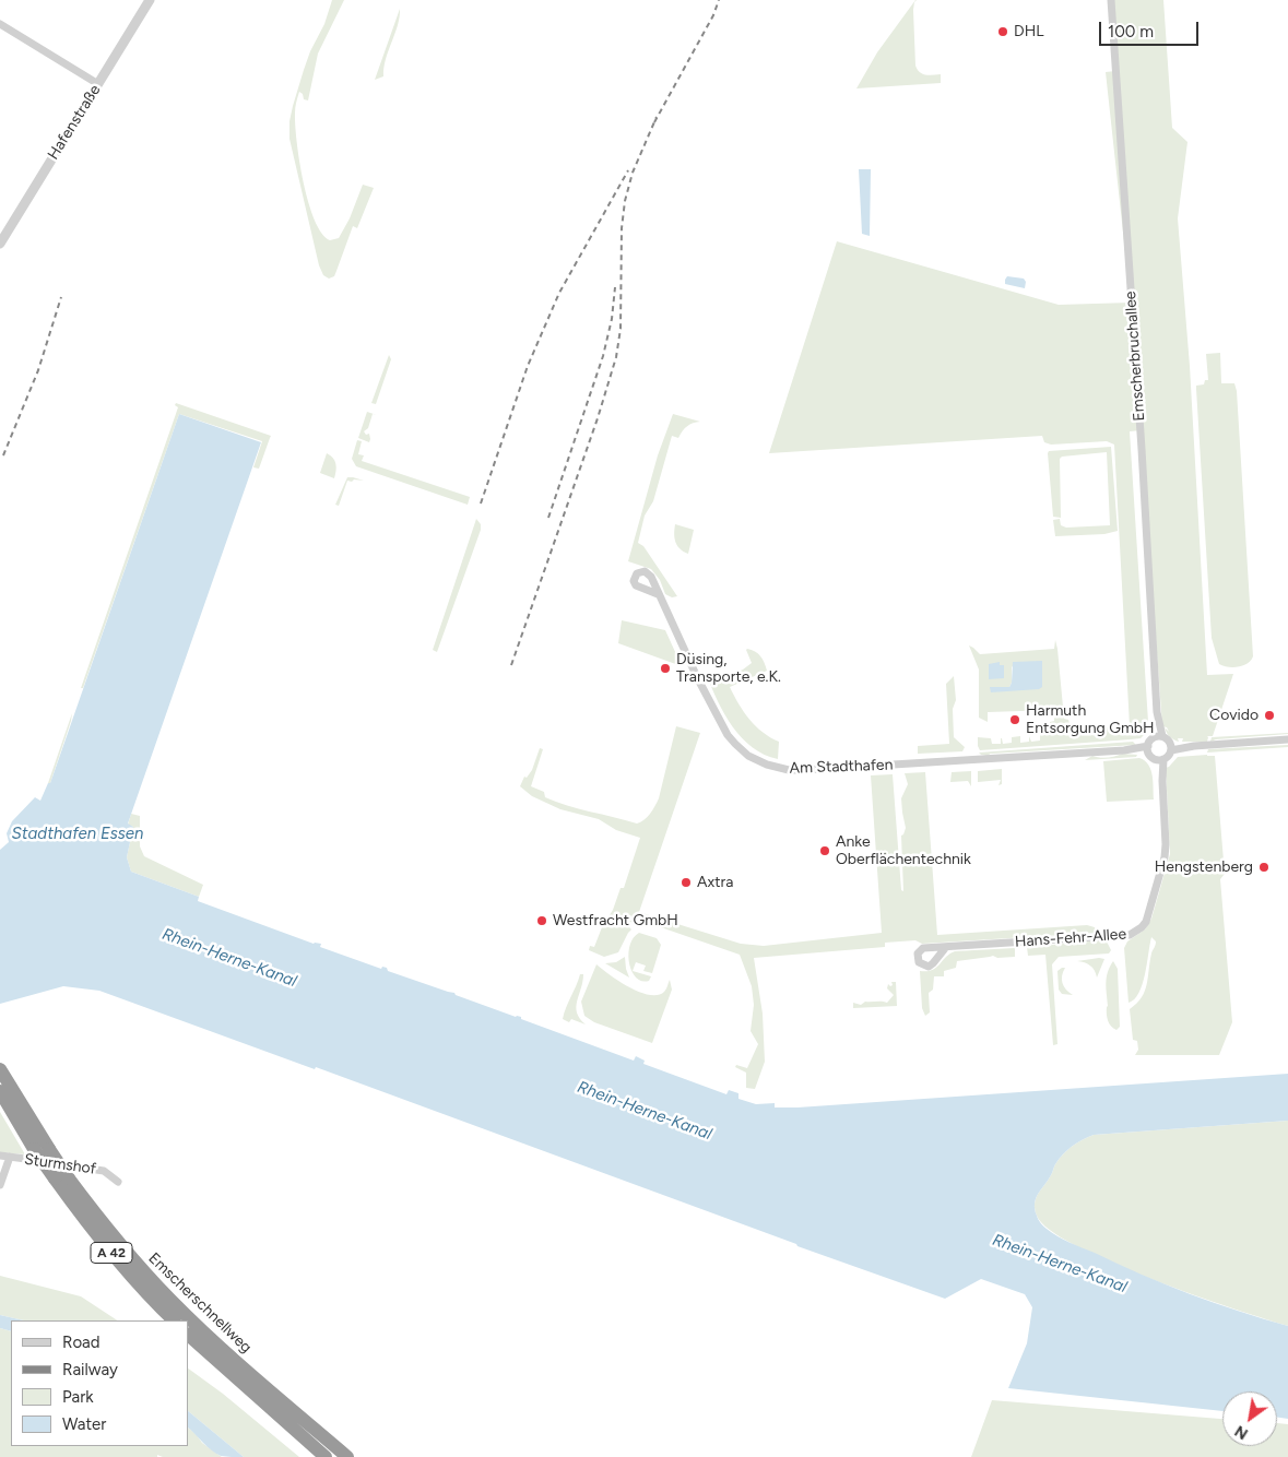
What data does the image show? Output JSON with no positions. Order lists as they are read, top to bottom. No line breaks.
{"streets":{"highway":["A 42","Emscherschnellweg"],"street":["Hafenstraße","Emscherbruchallee","Am Stadthafen","Hans-Fehr-Allee","Sturmshof"]},"water":["Stadthafen Essen","Rhein-Herne-Kanal"],"places":["DHL","Düsing, Transporte, e.K.","Covido","Harmuth Entsorgung GmbH","Anke Oberflächentechnik","Hengstenberg","Axtra","Westfracht GmbH"],"legend":["Road","Railway","Park","Water"],"scale_bar":"100 m","north":"bottom left"}
